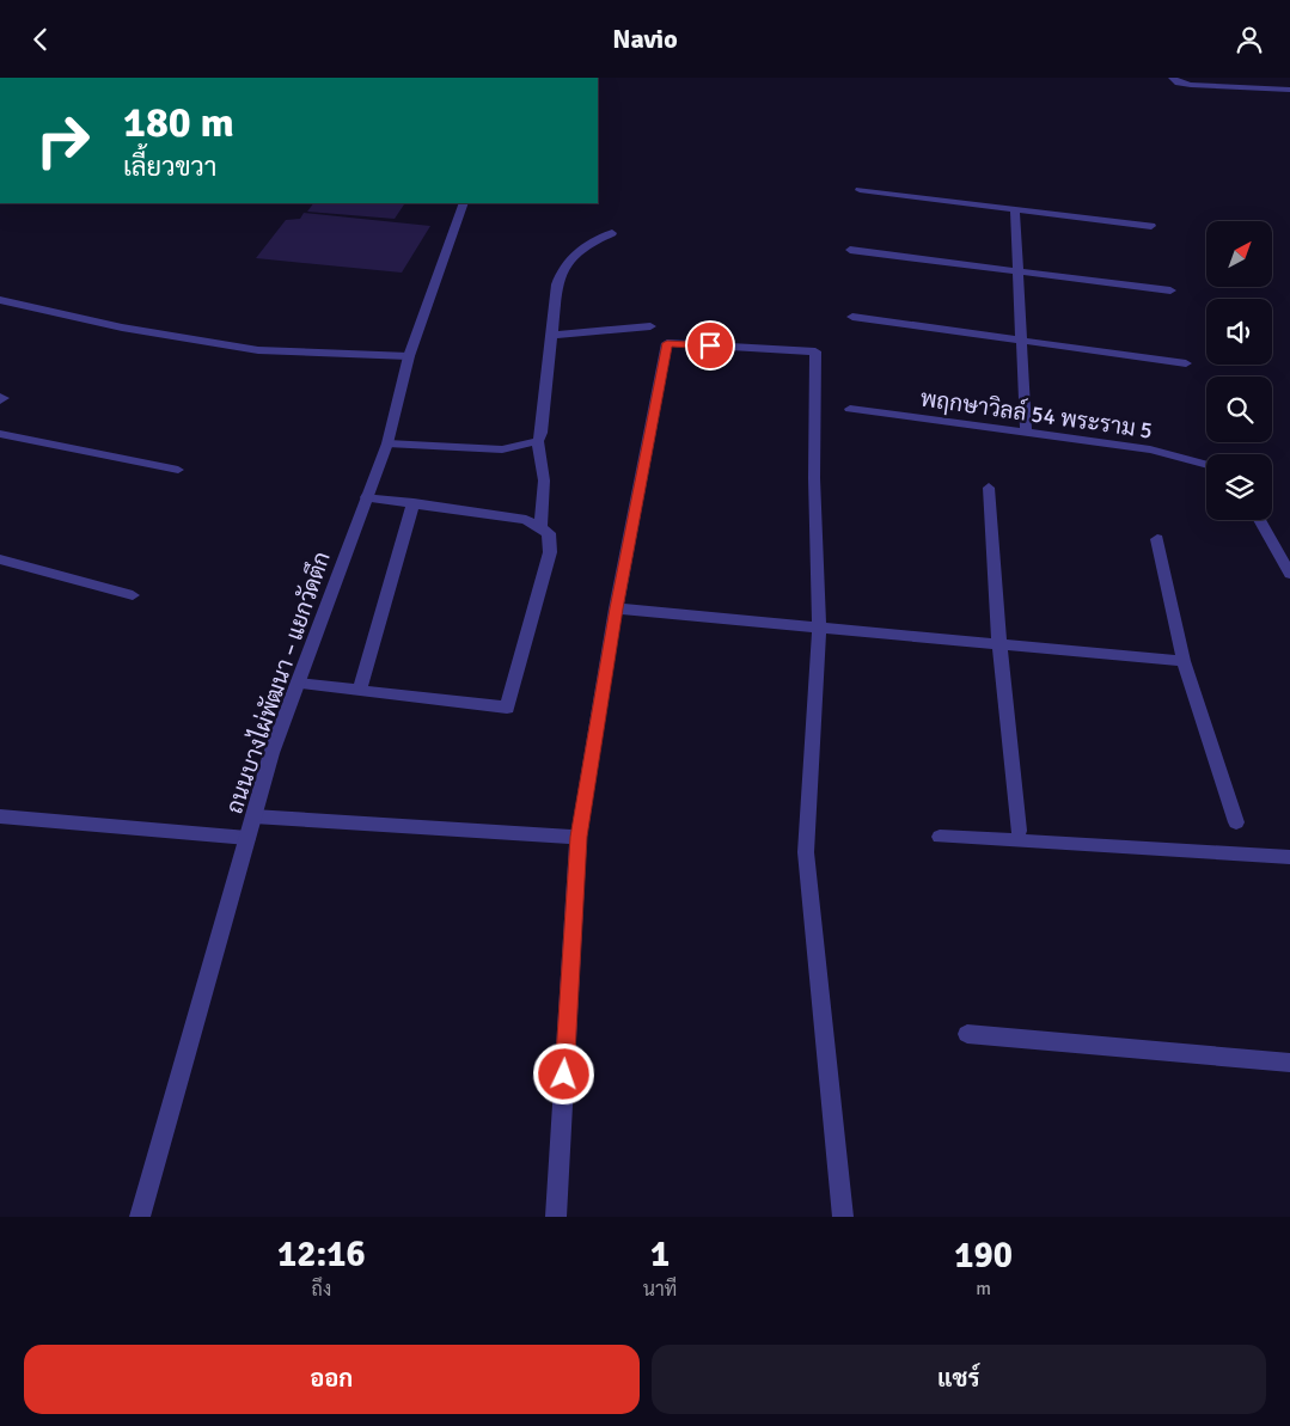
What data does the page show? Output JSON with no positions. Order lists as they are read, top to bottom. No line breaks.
{"streets":{"street":["พฤกษาวิลล์ 54 พระราม 5","ถนนบางไผ่พัฒนา – แยกวัดตึก"]},"north":"top right","page":{"header":"Navio","turn":["180 m","เลี้ยวขวา"],"eta":["12:16","ถึง","1","นาที","190","m"],"buttons":["ออก","แชร์"]}}
